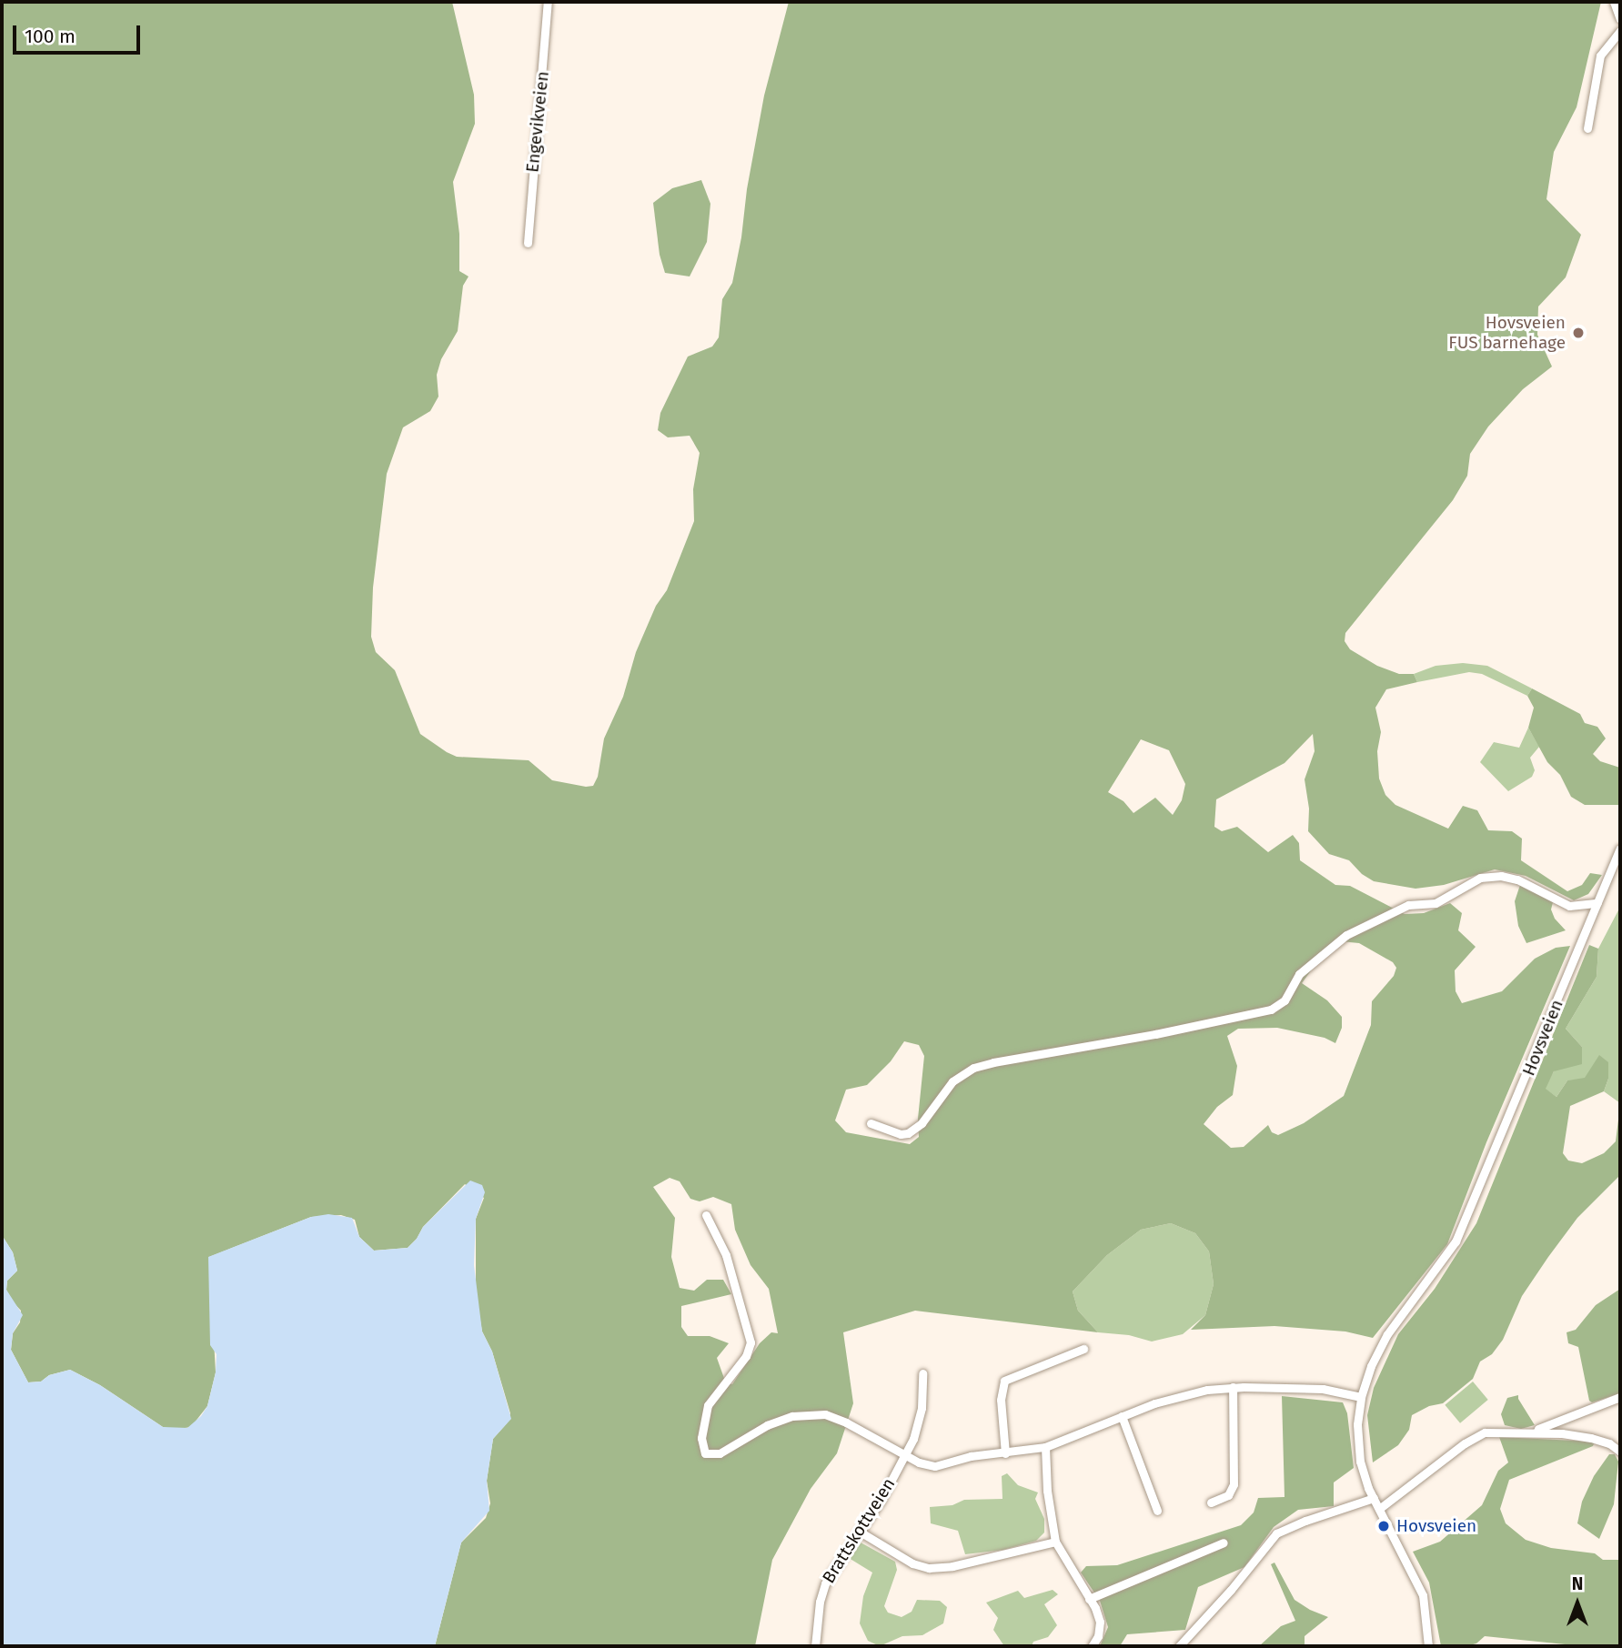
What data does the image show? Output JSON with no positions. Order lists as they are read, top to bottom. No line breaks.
{"streets":{"street":["Engevikveien","Hovsveien","Brattskottveien"]},"places":["Hovsveien FUS barnehage","Hovsveien"],"scale_bar":"100 m","north":"top"}
